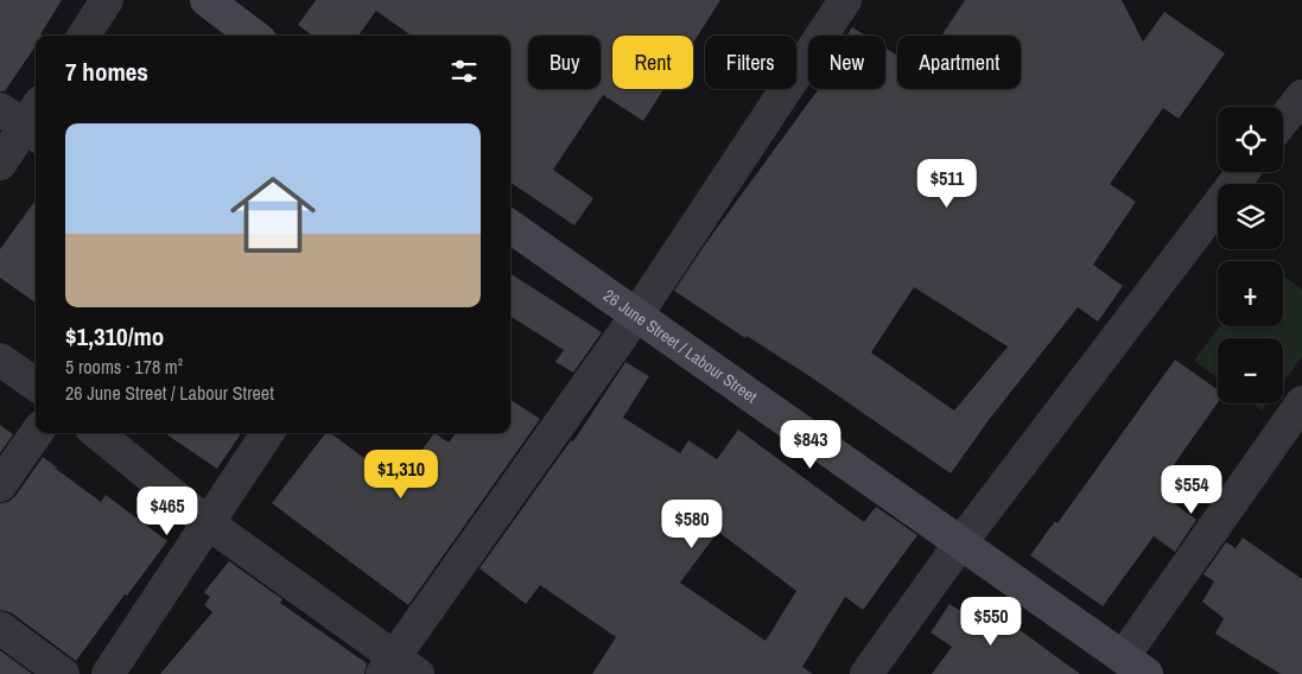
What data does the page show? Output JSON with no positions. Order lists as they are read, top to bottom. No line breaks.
{"streets":{"street":["26 June Street / Labour Street"]},"page":{"chip":["Buy","Rent","Filters","New","Apartment"],"heading":"7 homes","map_buttons":["+","−"],"list":[{"name":"$1,310/mo","note":"5 rooms · 178 m² · 26 June Street / Labour Street"}],"price":["$511","$843","$1,310","$554","$465","$580","$550"]}}
